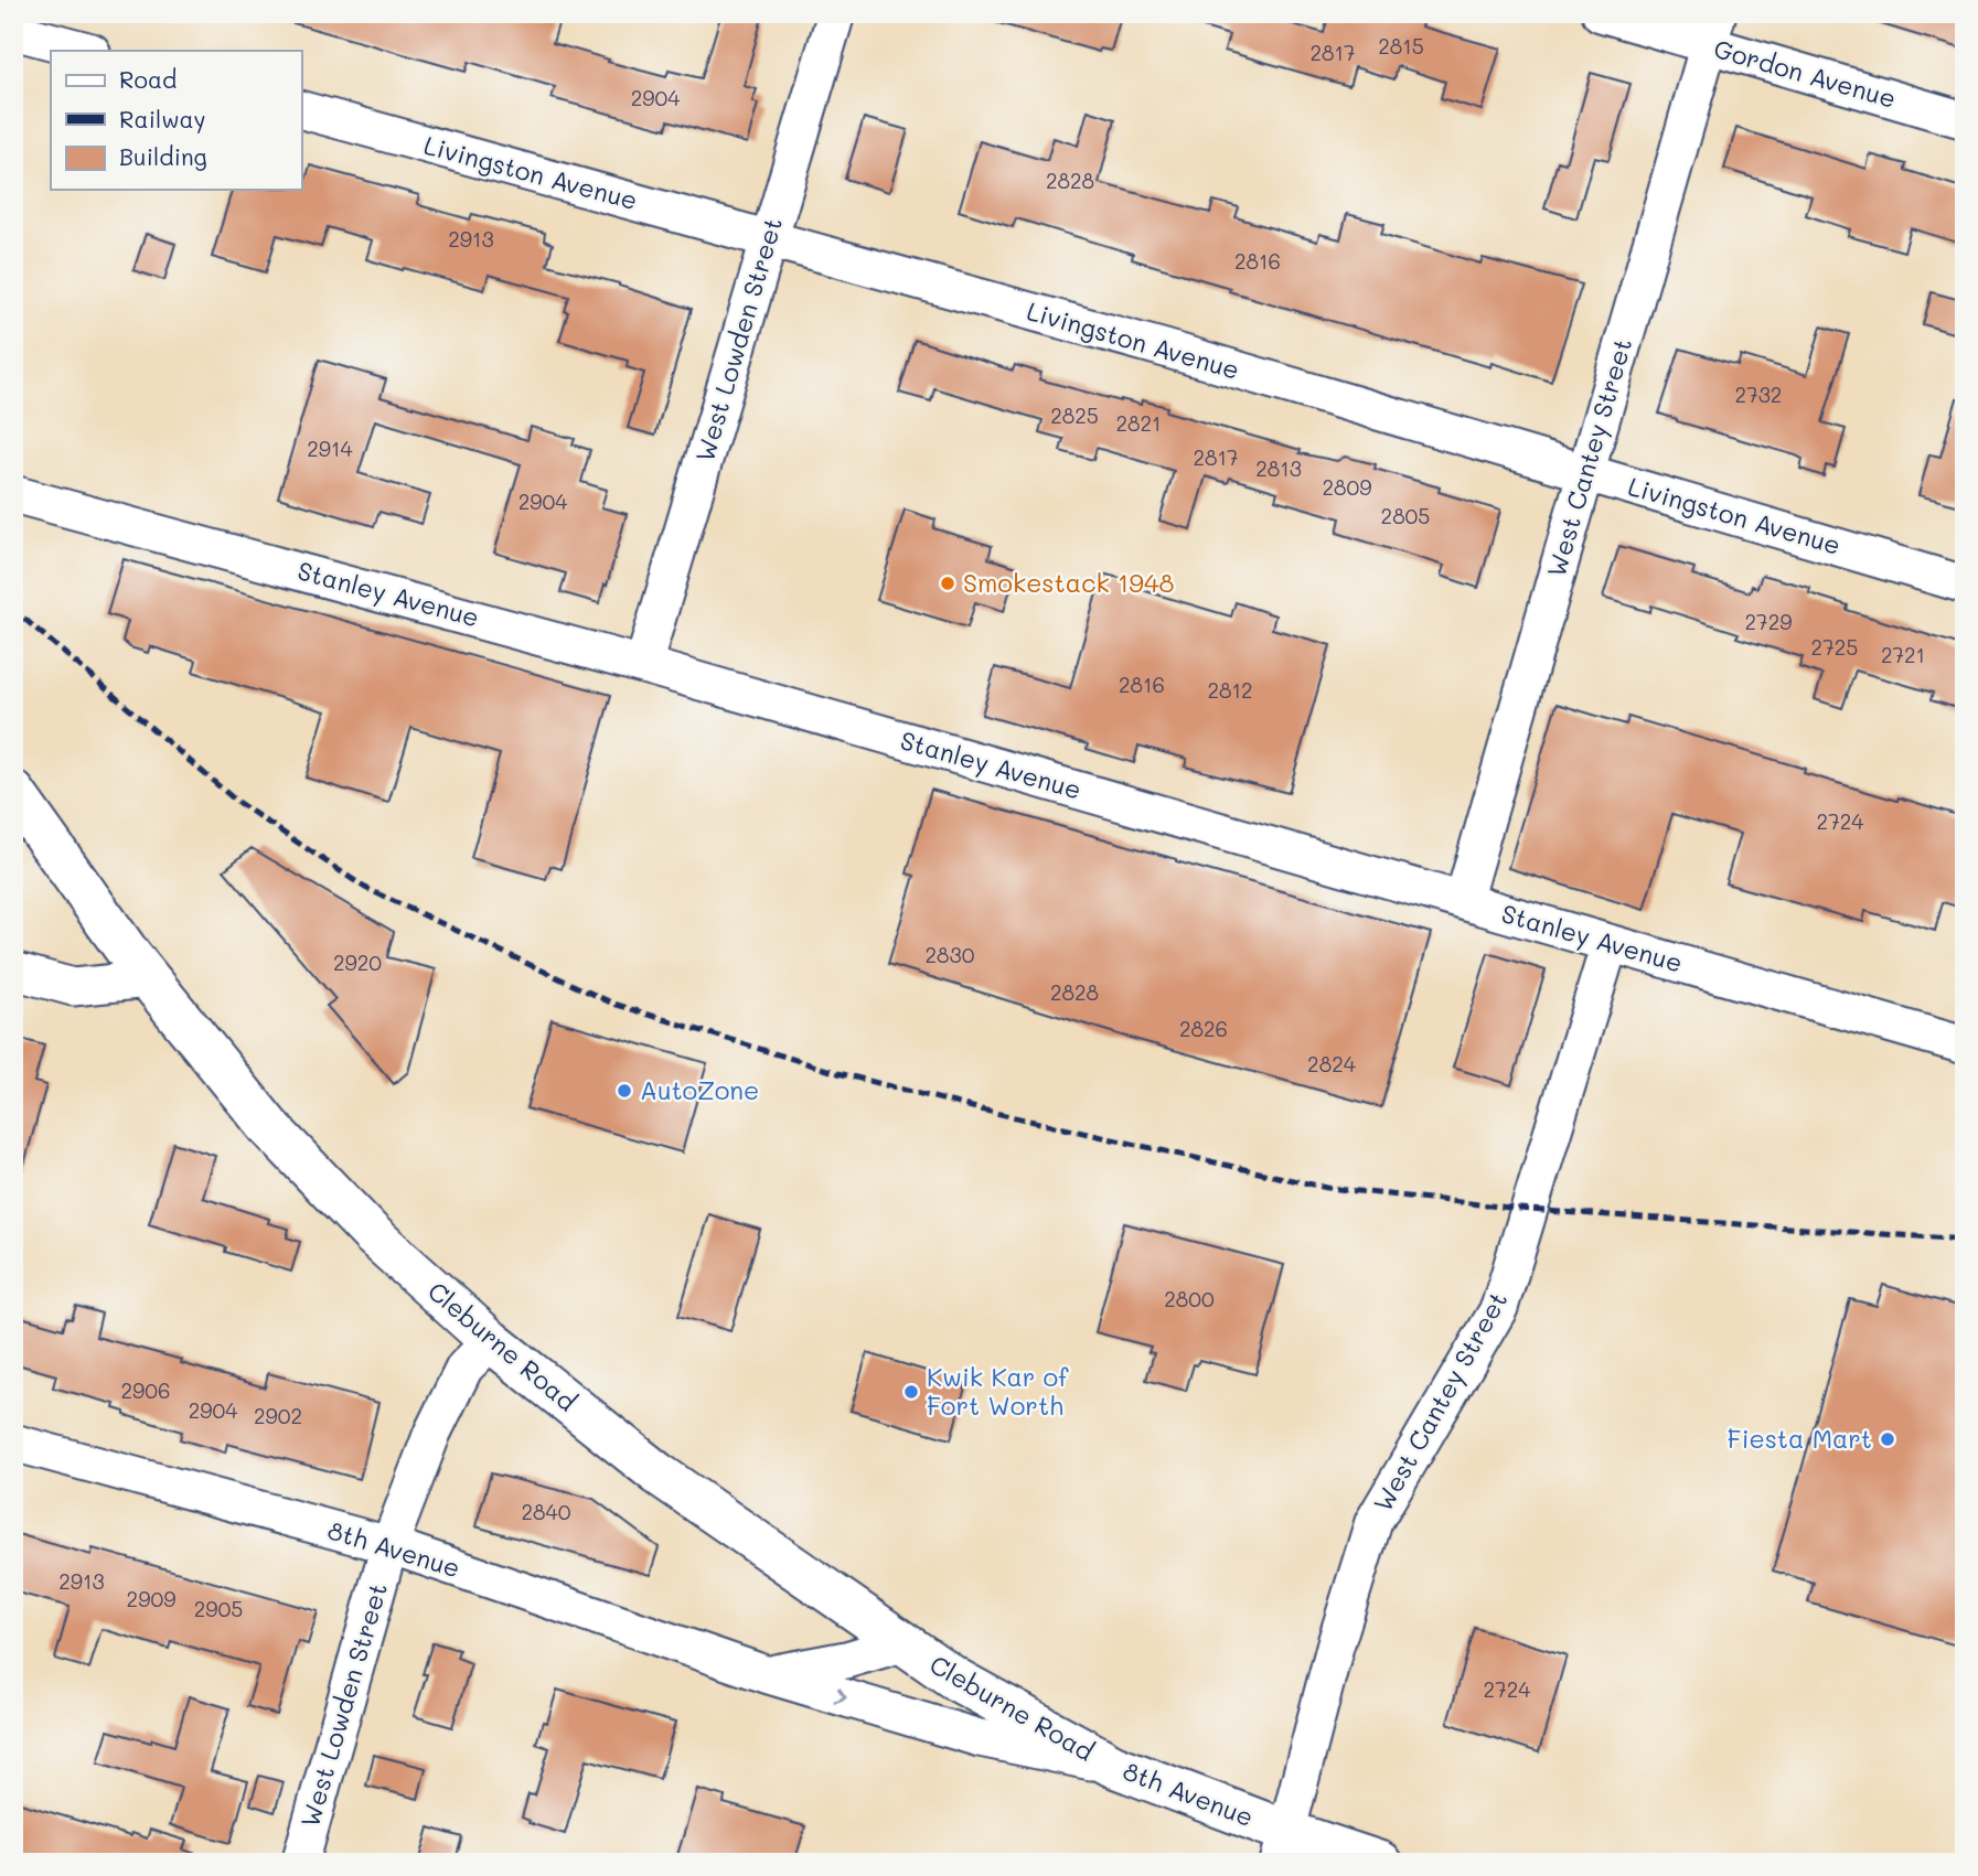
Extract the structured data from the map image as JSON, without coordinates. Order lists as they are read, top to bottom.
{
  "streets": {
    "main road": ["Cleburne Road", "8th Avenue"],
    "street": [
      "Gordon Avenue",
      "Livingston Avenue",
      "West Lowden Street",
      "West Cantey Street",
      "Stanley Avenue"
    ]
  },
  "crossings": [
    ["Gordon Avenue", "West Cantey Street"],
    ["Livingston Avenue", "West Lowden Street"],
    ["Livingston Avenue", "West Cantey Street"],
    ["West Lowden Street", "Stanley Avenue"],
    ["West Lowden Street", "Cleburne Road"],
    ["West Lowden Street", "8th Avenue"],
    ["West Cantey Street", "Stanley Avenue"],
    ["West Cantey Street", "8th Avenue"],
    ["Cleburne Road", "8th Avenue"]
  ],
  "places": [
    "Smokestack 1948",
    "AutoZone",
    "Kwik Kar of Fort Worth",
    "Fiesta Mart"
  ],
  "house_numbers": [
    "2815",
    "2817",
    "2904",
    "2828",
    "2913",
    "2816",
    "2732",
    "2825",
    "2821",
    "2914",
    "2817",
    "2813",
    "2809",
    "2904",
    "2805",
    "2729",
    "2725",
    "2721",
    "2816",
    "2812",
    "2724",
    "2830",
    "2920",
    "2828",
    "2826",
    "2824",
    "2800",
    "2906",
    "2904",
    "2902",
    "2840",
    "2913",
    "2909",
    "2905",
    "2724"
  ],
  "legend": ["Road", "Railway", "Building"]
}
